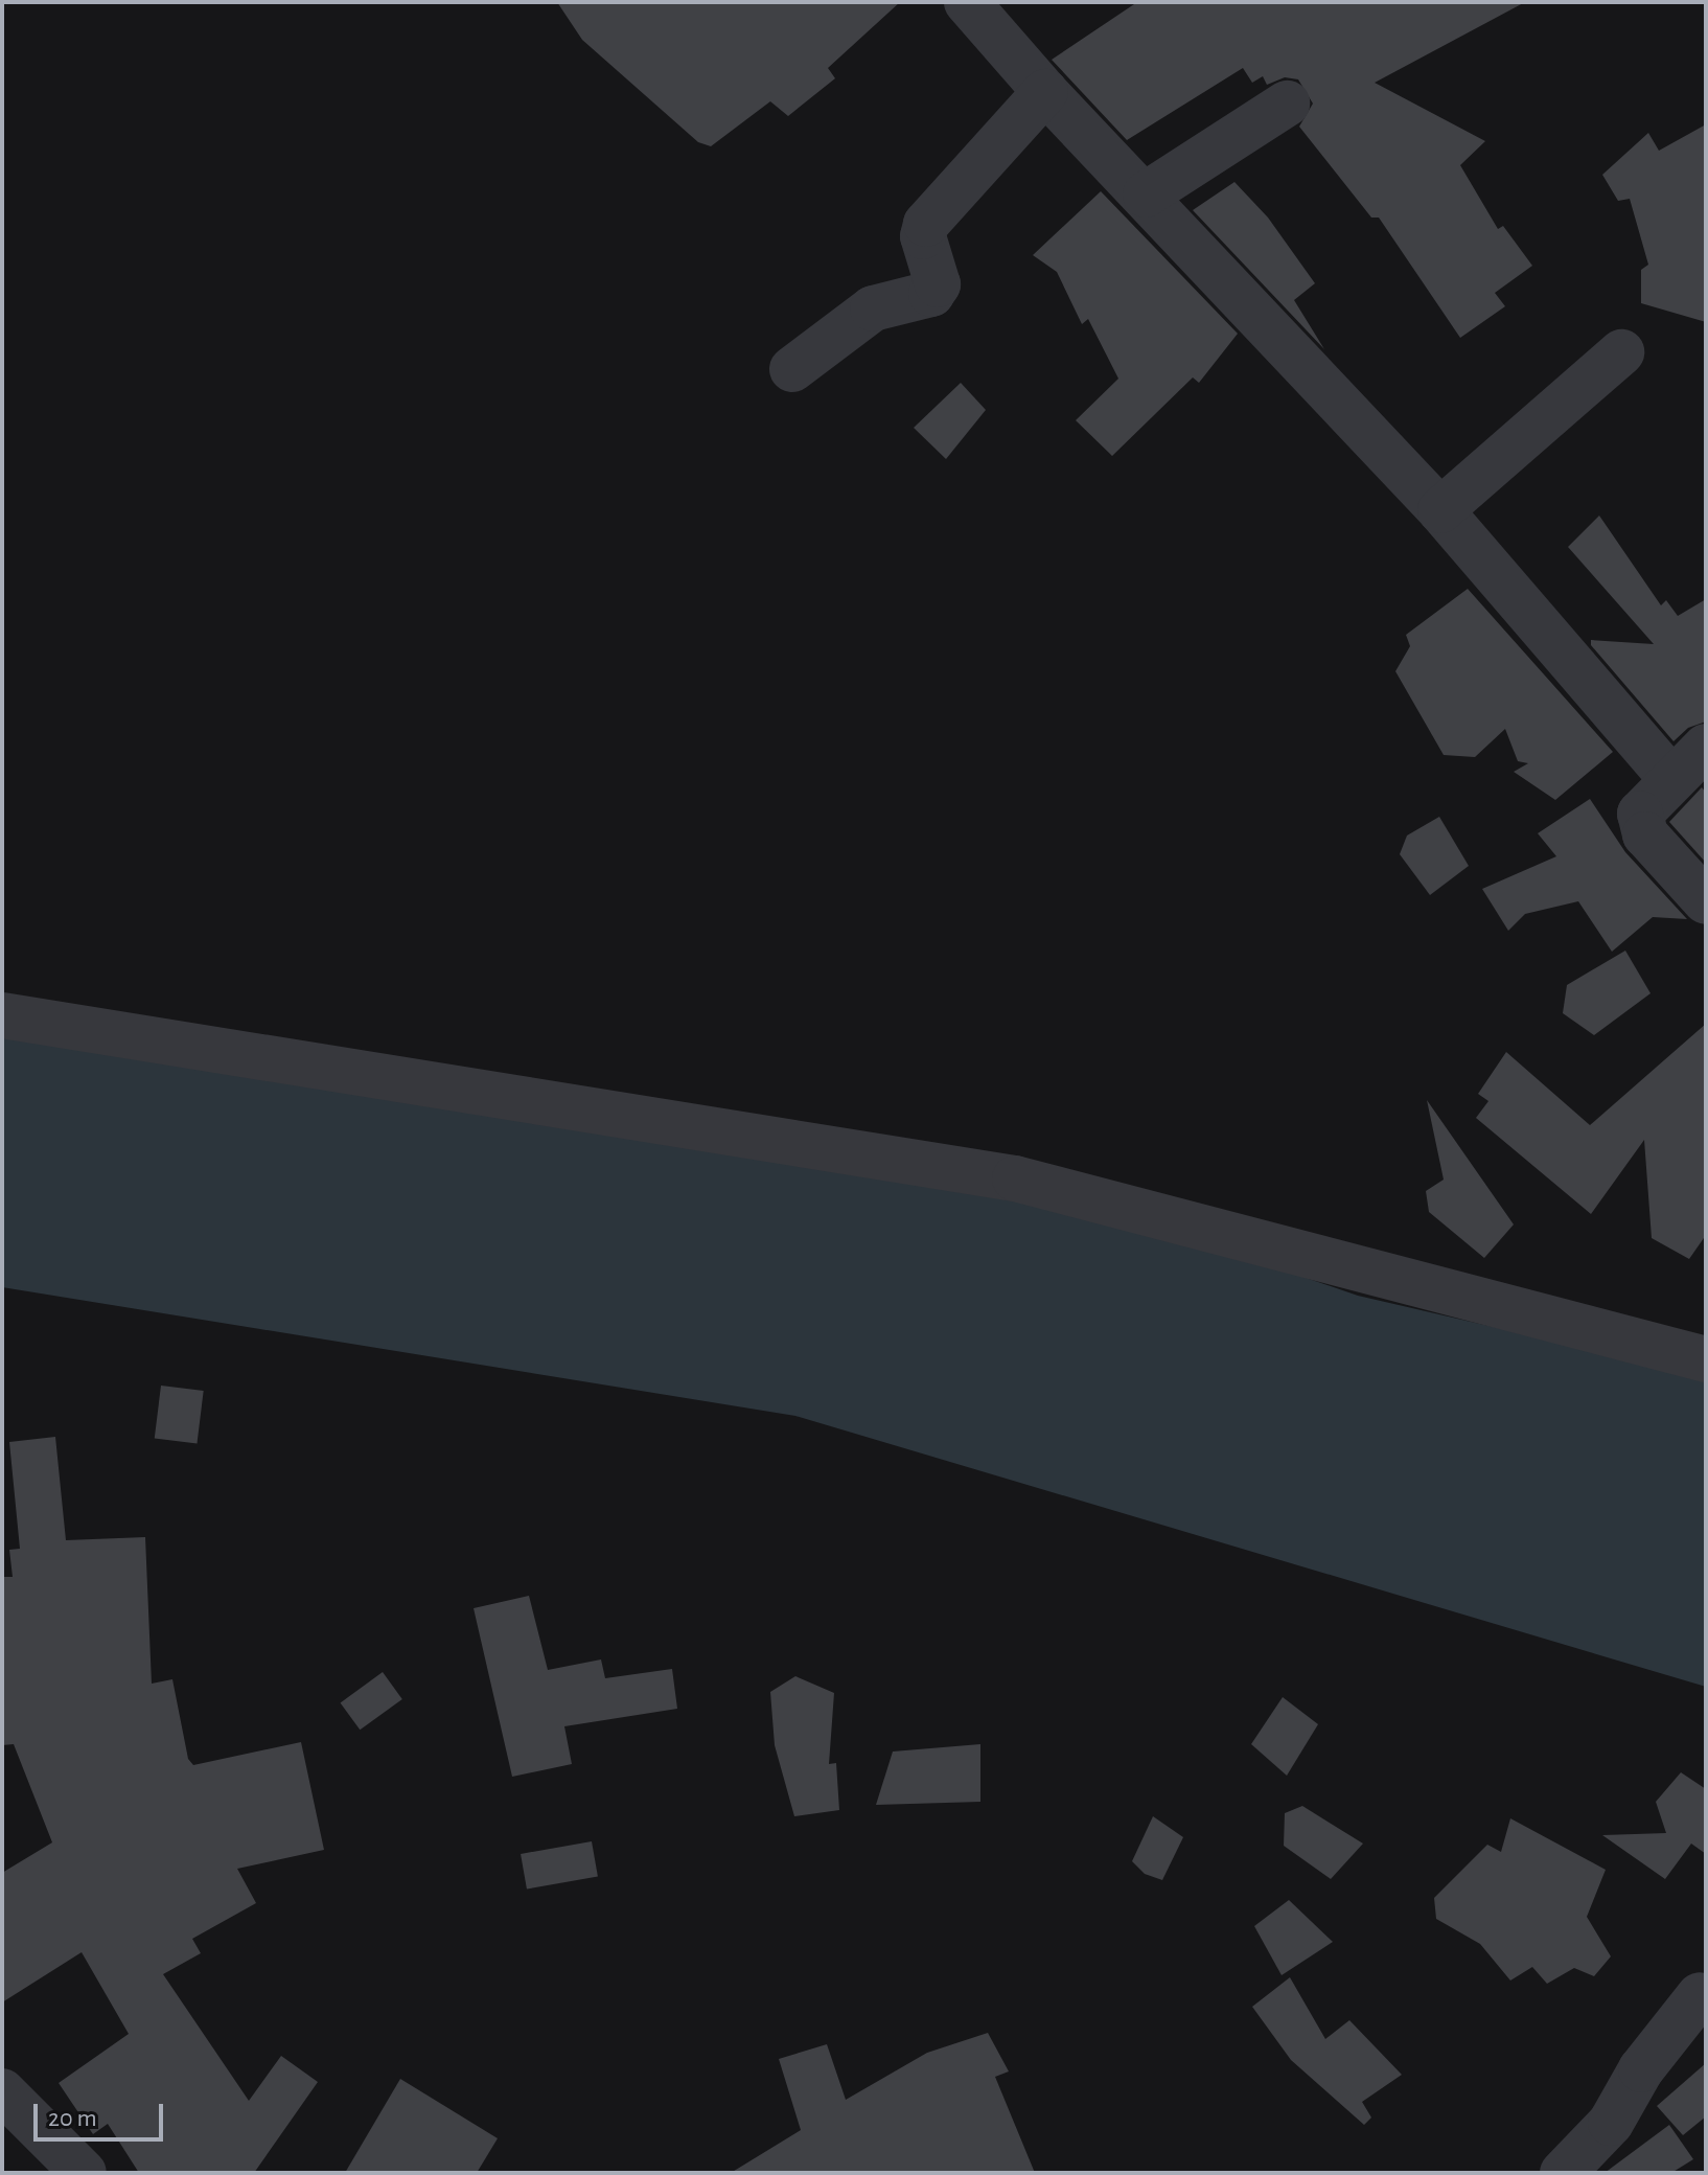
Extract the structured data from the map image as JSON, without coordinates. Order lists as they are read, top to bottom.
{
  "scale_bar": "20 m"
}
